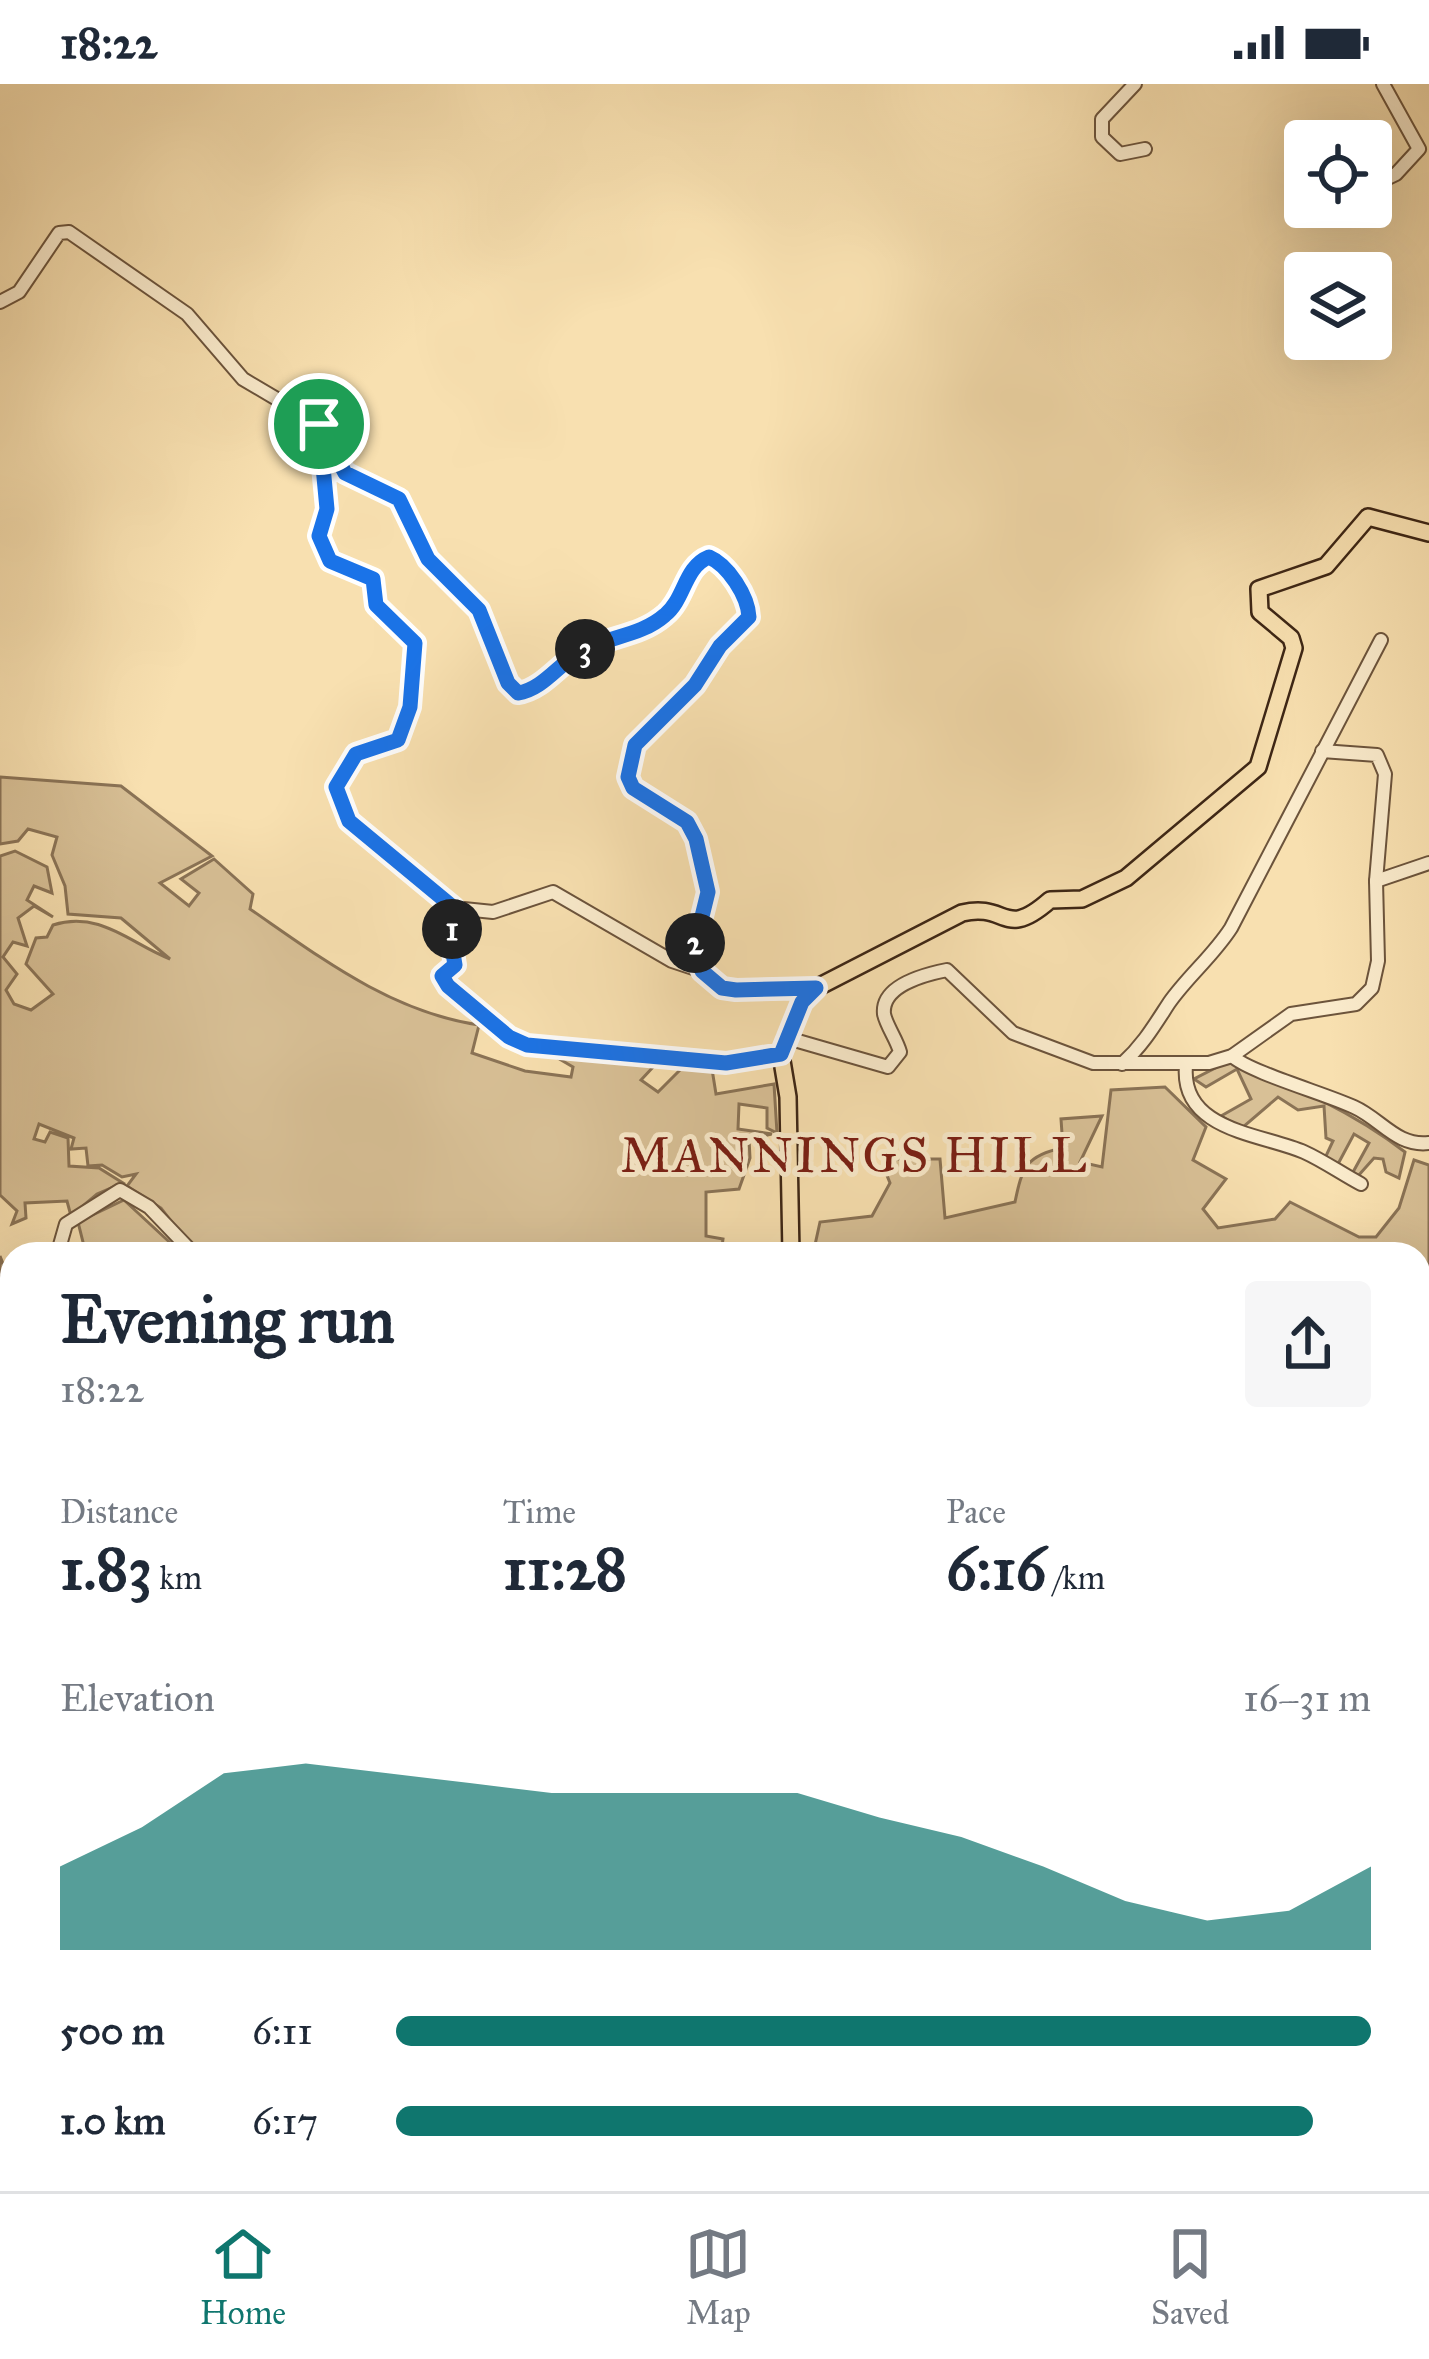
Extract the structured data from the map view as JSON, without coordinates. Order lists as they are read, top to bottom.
{
  "districts": ["MANNINGS HILL"],
  "page": {
    "status": "18:22",
    "pins": ["3", "1", "2"],
    "heading": ["Evening run", "18:22"],
    "stats": [
      ["Distance", "1.83 km"],
      ["Time", "11:28"],
      ["Pace", "6:16 /km"]
    ],
    "chart": ["Elevation", "16–31 m"],
    "list": [
      {
        "name": "500 m",
        "note": "6:11"
      },
      {
        "name": "1.0 km",
        "note": "6:17"
      }
    ],
    "tabs": ["Home", "Map", "Saved"]
  }
}
